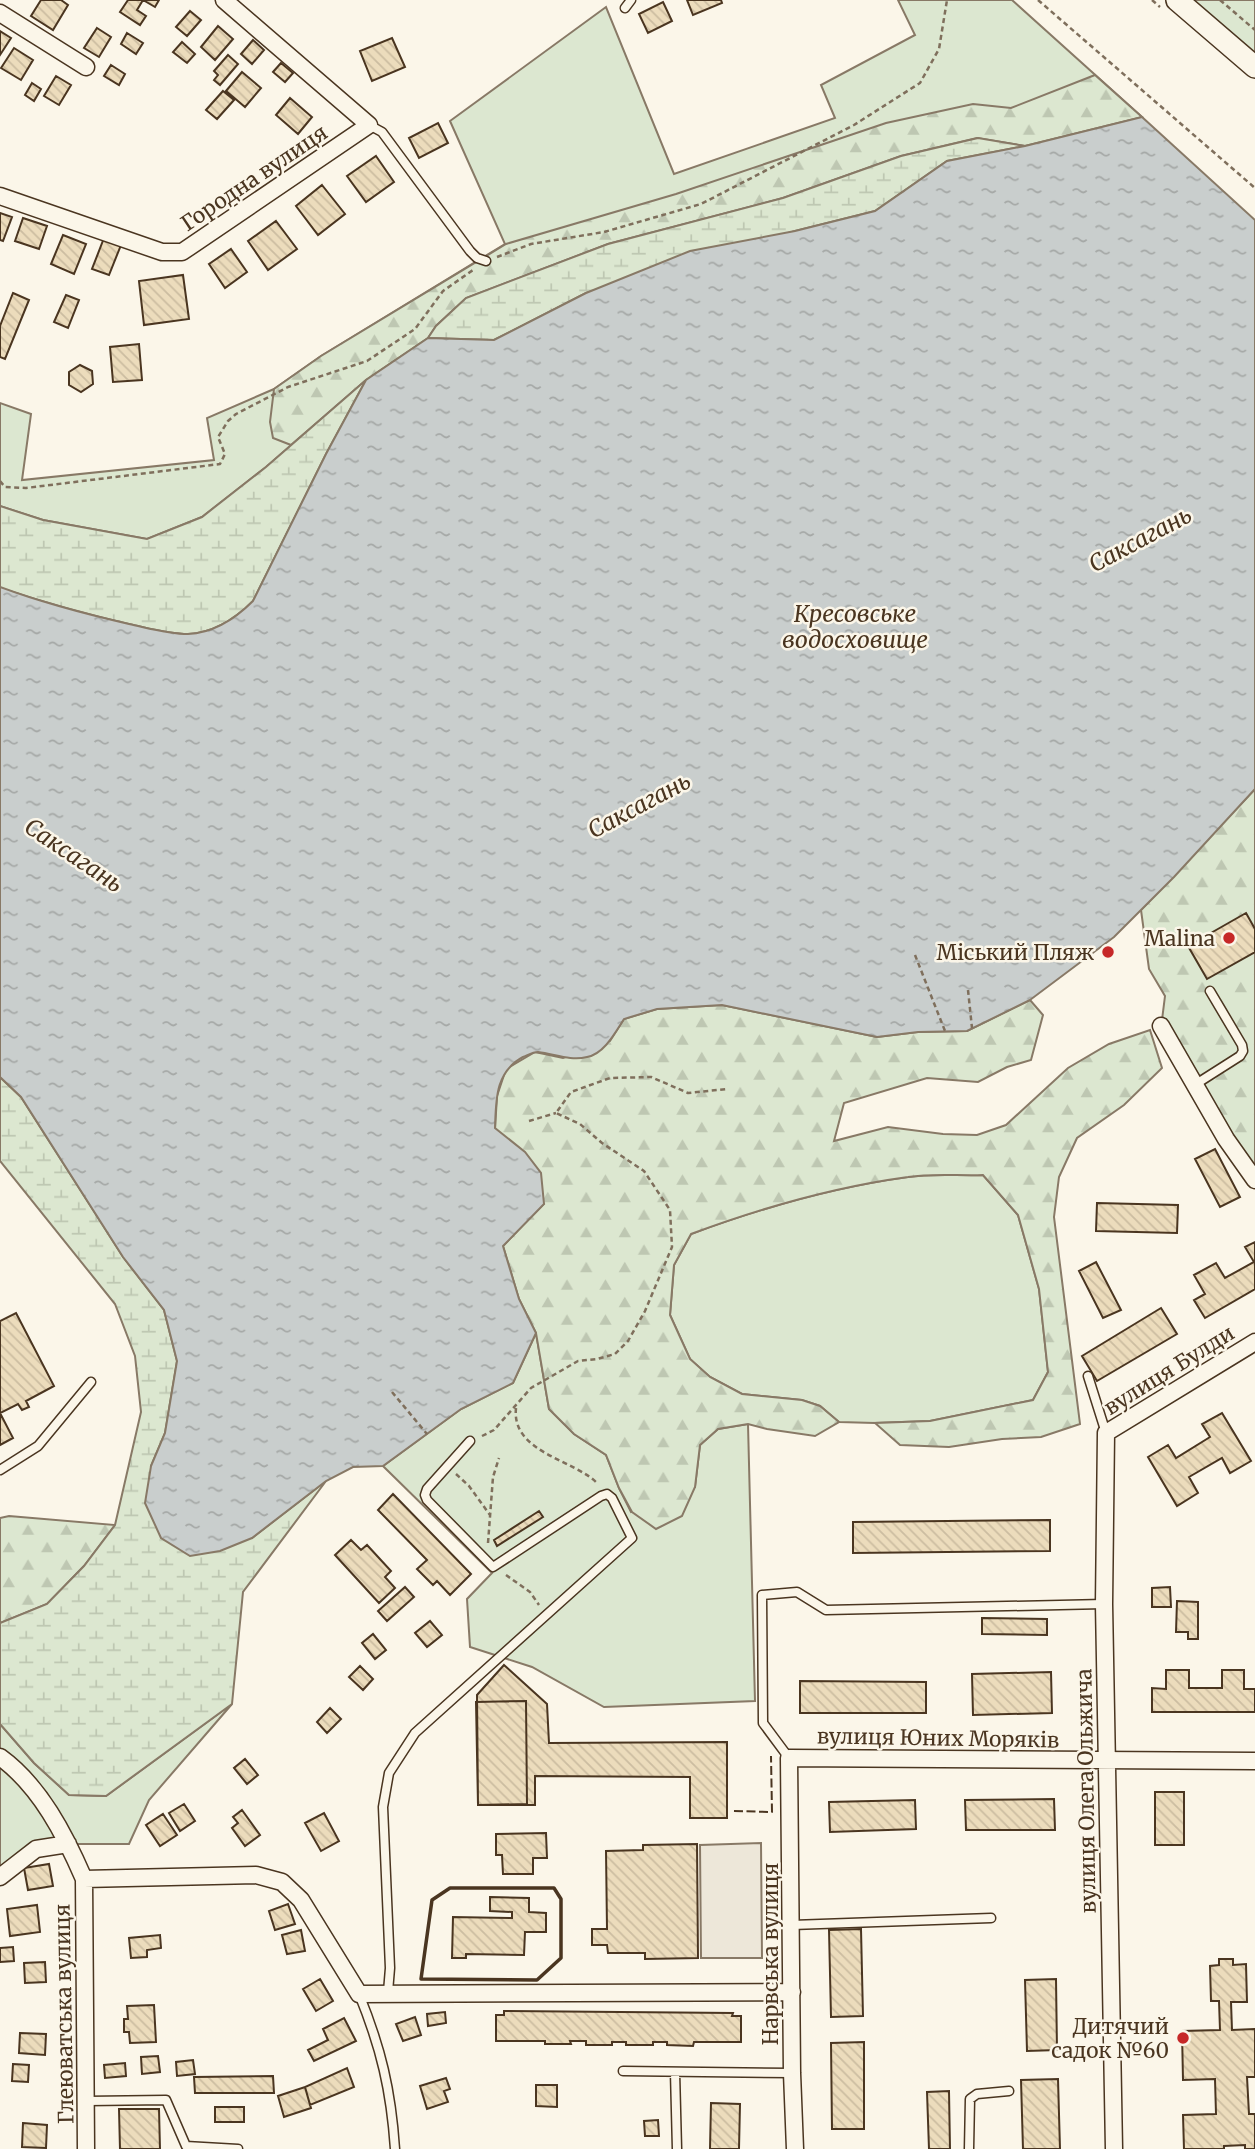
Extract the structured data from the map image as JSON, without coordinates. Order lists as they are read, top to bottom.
{
  "streets": {
    "street": [
      "Городна вулиця",
      "вулиця Булди",
      "вулиця Юних Моряків",
      "вулиця Олега Ольжича",
      "Нарвська вулиця",
      "Глеюватська вулиця"
    ]
  },
  "crossings": [
    ["вулиця Булди", "вулиця Олега Ольжича"],
    ["вулиця Юних Моряків", "вулиця Олега Ольжича"],
    ["вулиця Юних Моряків", "Нарвська вулиця"]
  ],
  "water": ["Саксагань", "Кресовське водосховище"],
  "places": ["Malina", "Міський Пляж", "Дитячий садок №60"]
}
